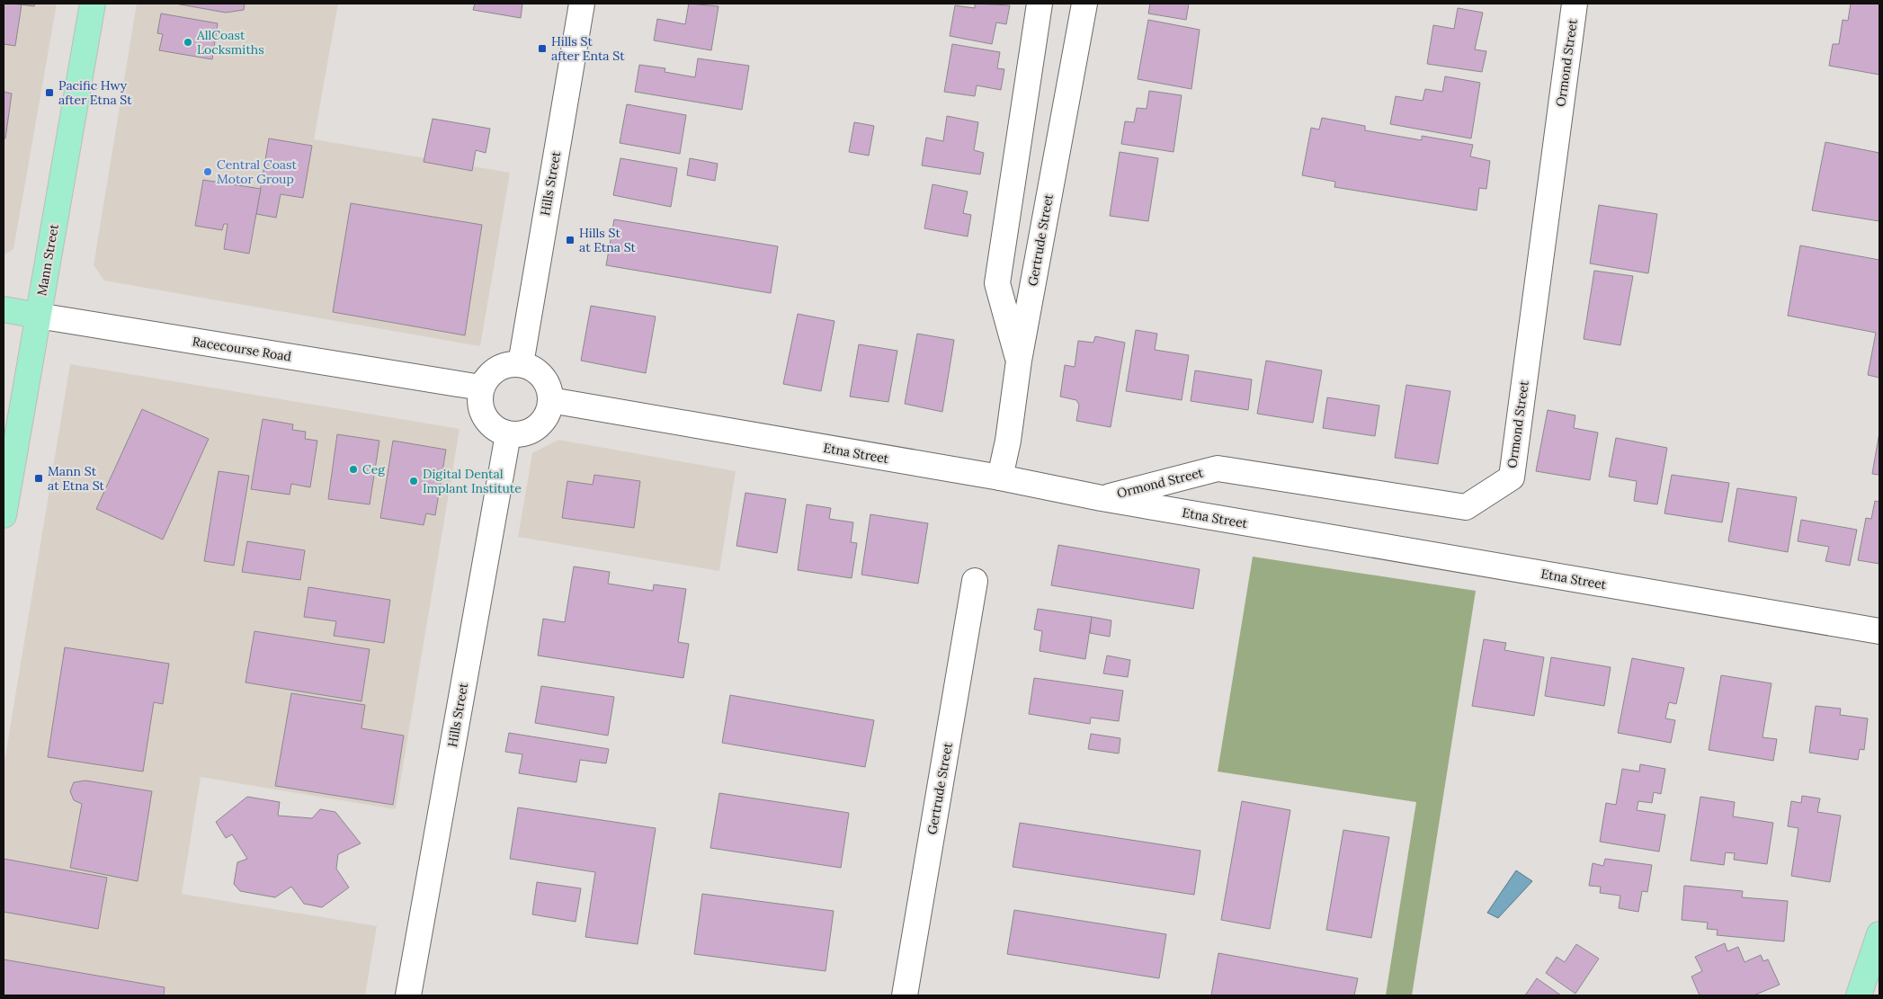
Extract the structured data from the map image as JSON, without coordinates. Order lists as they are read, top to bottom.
{
  "streets": {
    "main road": ["Mann Street", "Racecourse Road"],
    "street": [
      "Ormond Street",
      "Hills Street",
      "Gertrude Street",
      "Etna Street"
    ]
  },
  "crossings": [
    ["Ormond Street", "Etna Street"],
    ["Hills Street", "Racecourse Road"],
    ["Hills Street", "Etna Street"],
    ["Gertrude Street", "Etna Street"],
    ["Mann Street", "Racecourse Road"],
    ["Racecourse Road", "Etna Street"]
  ],
  "places": {
    "other": [
      "AllCoast Locksmiths",
      "Central Coast Motor Group",
      "Ceg",
      "Digital Dental Implant Institute"
    ],
    "transit": [
      "Hills St after Enta St",
      "Pacific Hwy after Etna St",
      "Hills St at Etna St",
      "Mann St at Etna St"
    ]
  }
}
